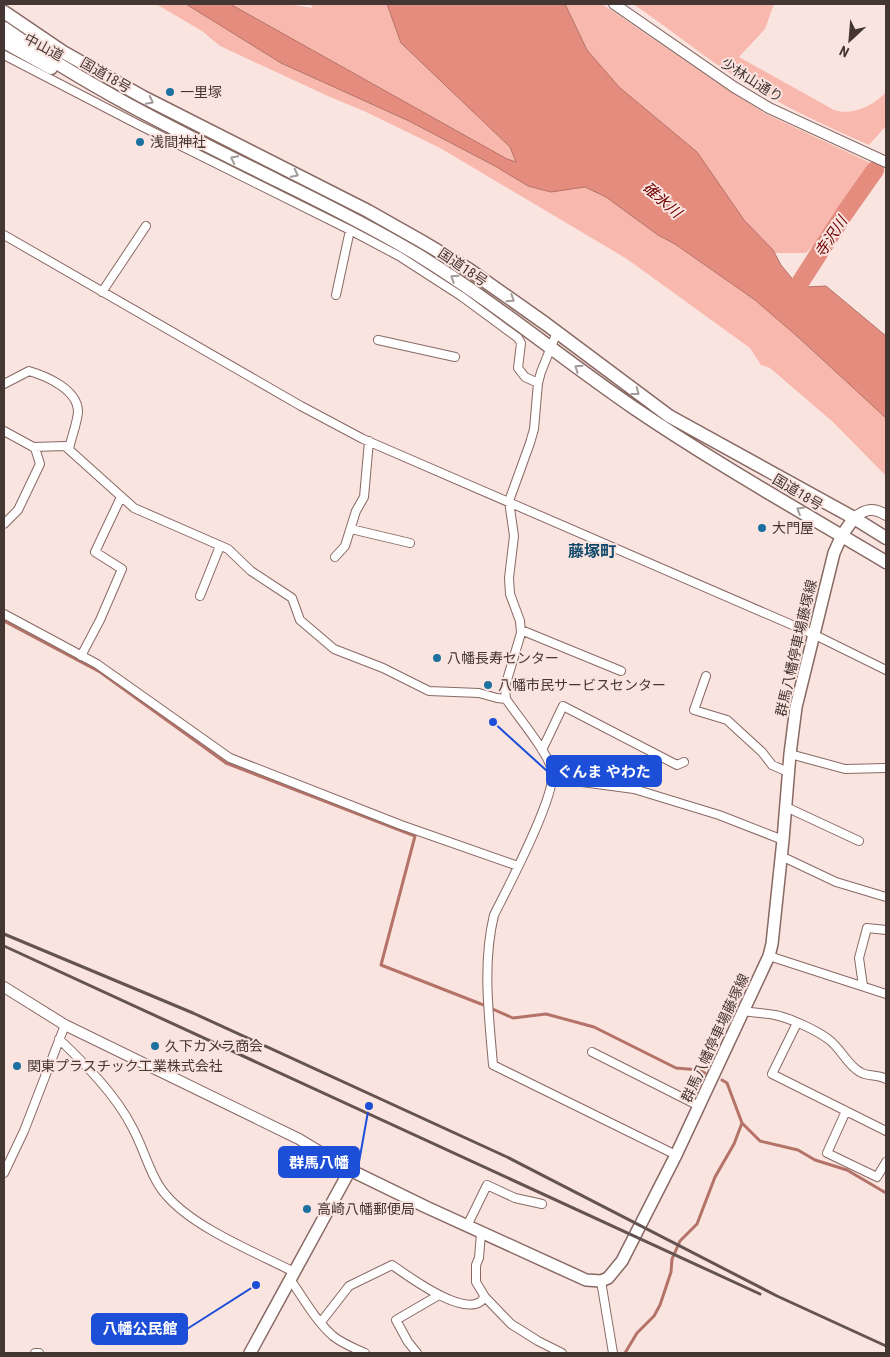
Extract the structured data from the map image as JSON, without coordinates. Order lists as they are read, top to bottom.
{
  "streets": {
    "highway": ["国道18号"],
    "main road": ["群馬八幡停車場藤塚線"],
    "street": ["少林山通り"]
  },
  "crossings": [
    ["国道18号", "群馬八幡停車場藤塚線"]
  ],
  "districts": ["藤塚町"],
  "water": ["碓氷川", "寺沢川"],
  "places": [
    "一里塚",
    "浅間神社",
    "大門屋",
    "八幡長寿センター",
    "八幡市民サービスセンター",
    "ぐんま やわた",
    "久下カメラ商会",
    "関東プラスチック工業株式会社",
    "群馬八幡",
    "高崎八幡郵便局",
    "八幡公民館"
  ],
  "north": "bottom left"
}
